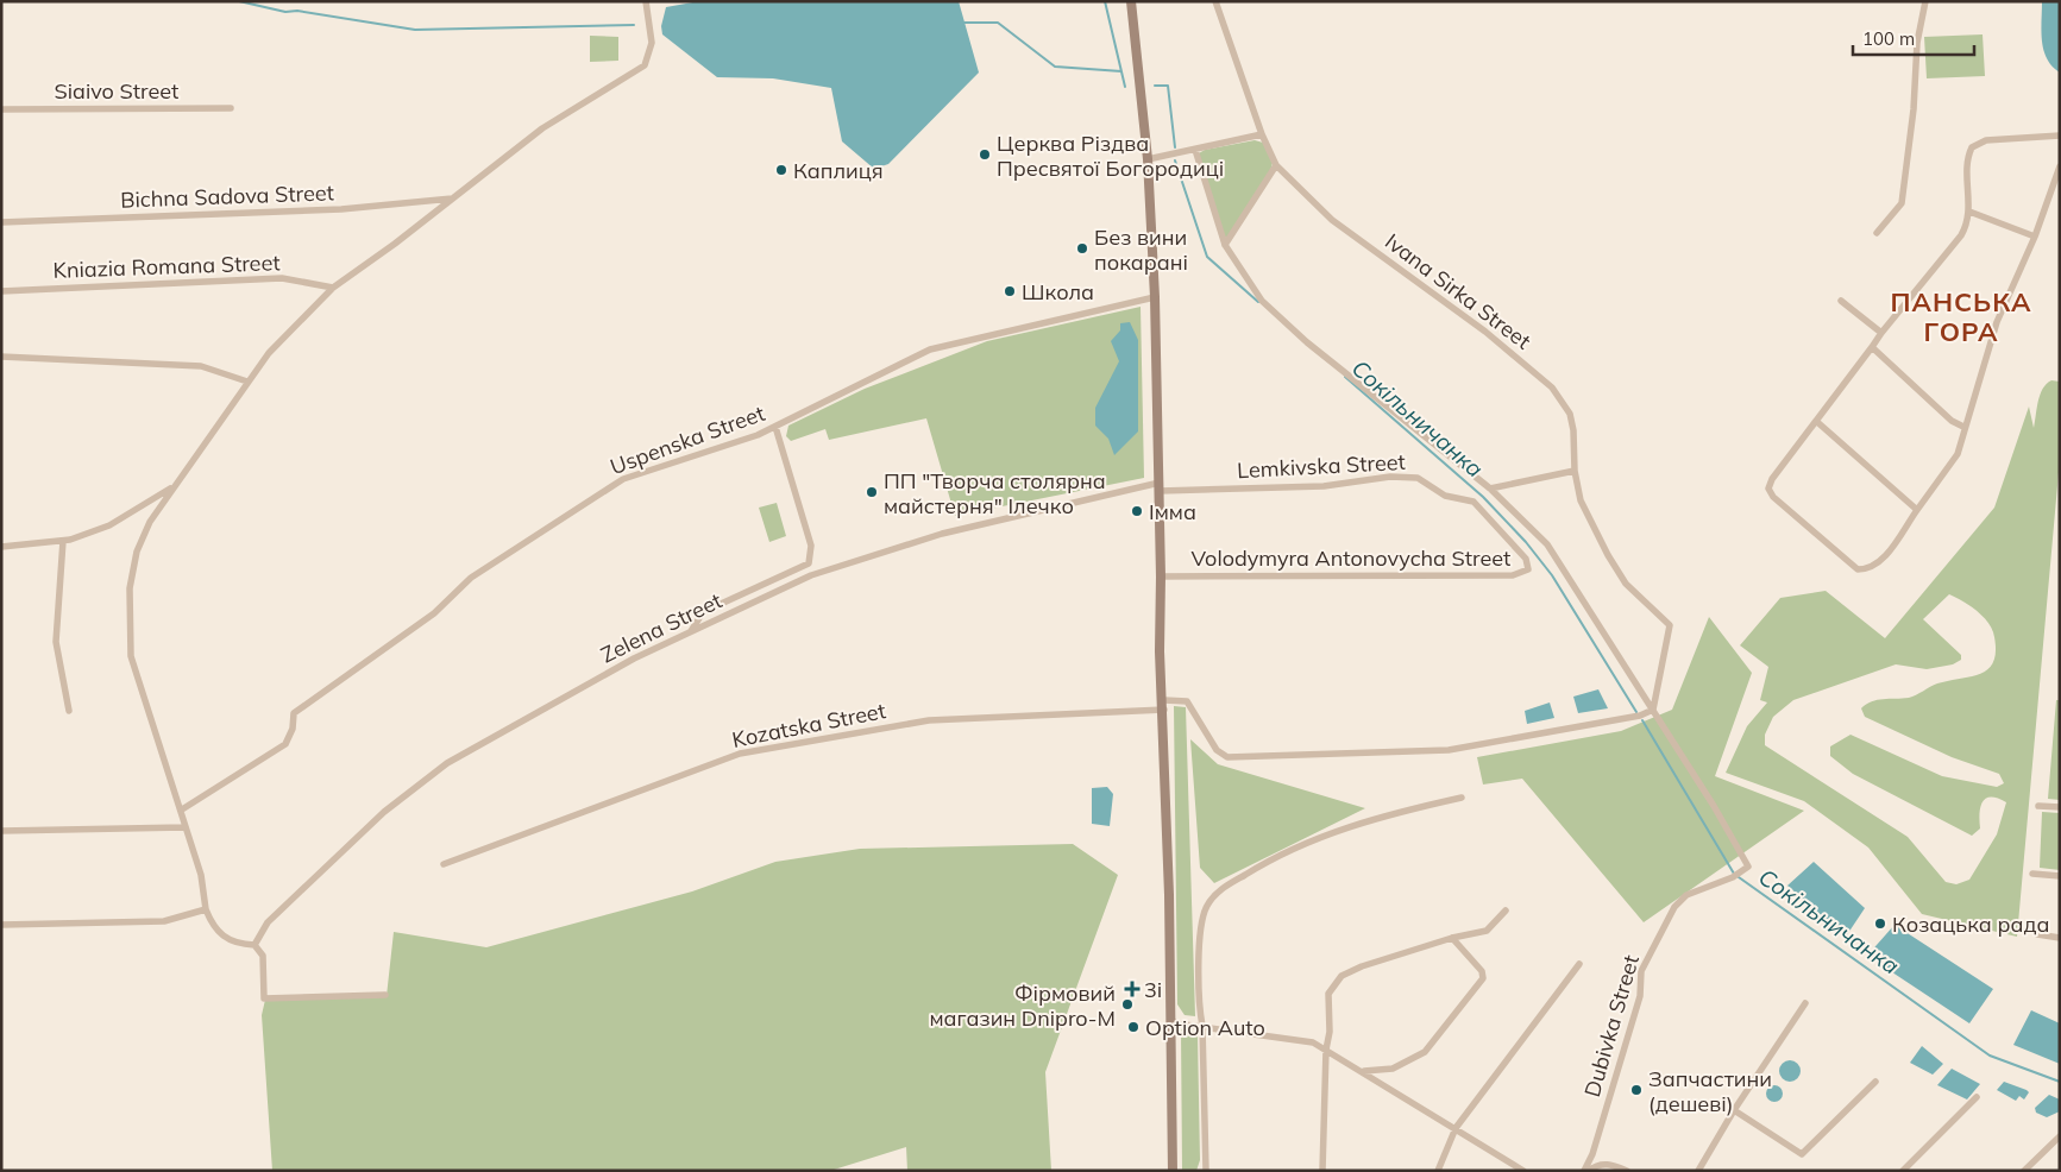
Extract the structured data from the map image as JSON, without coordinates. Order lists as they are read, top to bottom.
{
  "streets": {
    "street": [
      "Siaivo Street",
      "Bichna Sadova Street",
      "Kniazia Romana Street",
      "Ivana Sirka Street",
      "Uspenska Street",
      "Lemkivska Street",
      "Volodymyra Antonovycha Street",
      "Zelena Street",
      "Kozatska Street",
      "Dubivka Street"
    ]
  },
  "crossings": [
    ["Ivana Sirka Street", "Kozatska Street"],
    ["Ivana Sirka Street", "Dubivka Street"],
    ["Lemkivska Street", "Volodymyra Antonovycha Street"],
    ["Lemkivska Street", "Zelena Street"],
    ["Kozatska Street", "Dubivka Street"]
  ],
  "districts": ["ПАНСЬКА ГОРА"],
  "water": ["Сокільничанка"],
  "places": {
    "other": [
      "Церква Різдва Пресвятої Богородиці",
      "Каплиця",
      "Без вини покарані",
      "Школа",
      "ПП \"Творча столярна майстерня\" Ілечко",
      "Імма",
      "Козацька рада",
      "Фірмовий магазин Dnipro-M",
      "Option Auto",
      "Запчастини (дешеві)"
    ],
    "health": ["3і"]
  },
  "scale_bar": "100 m"
}
